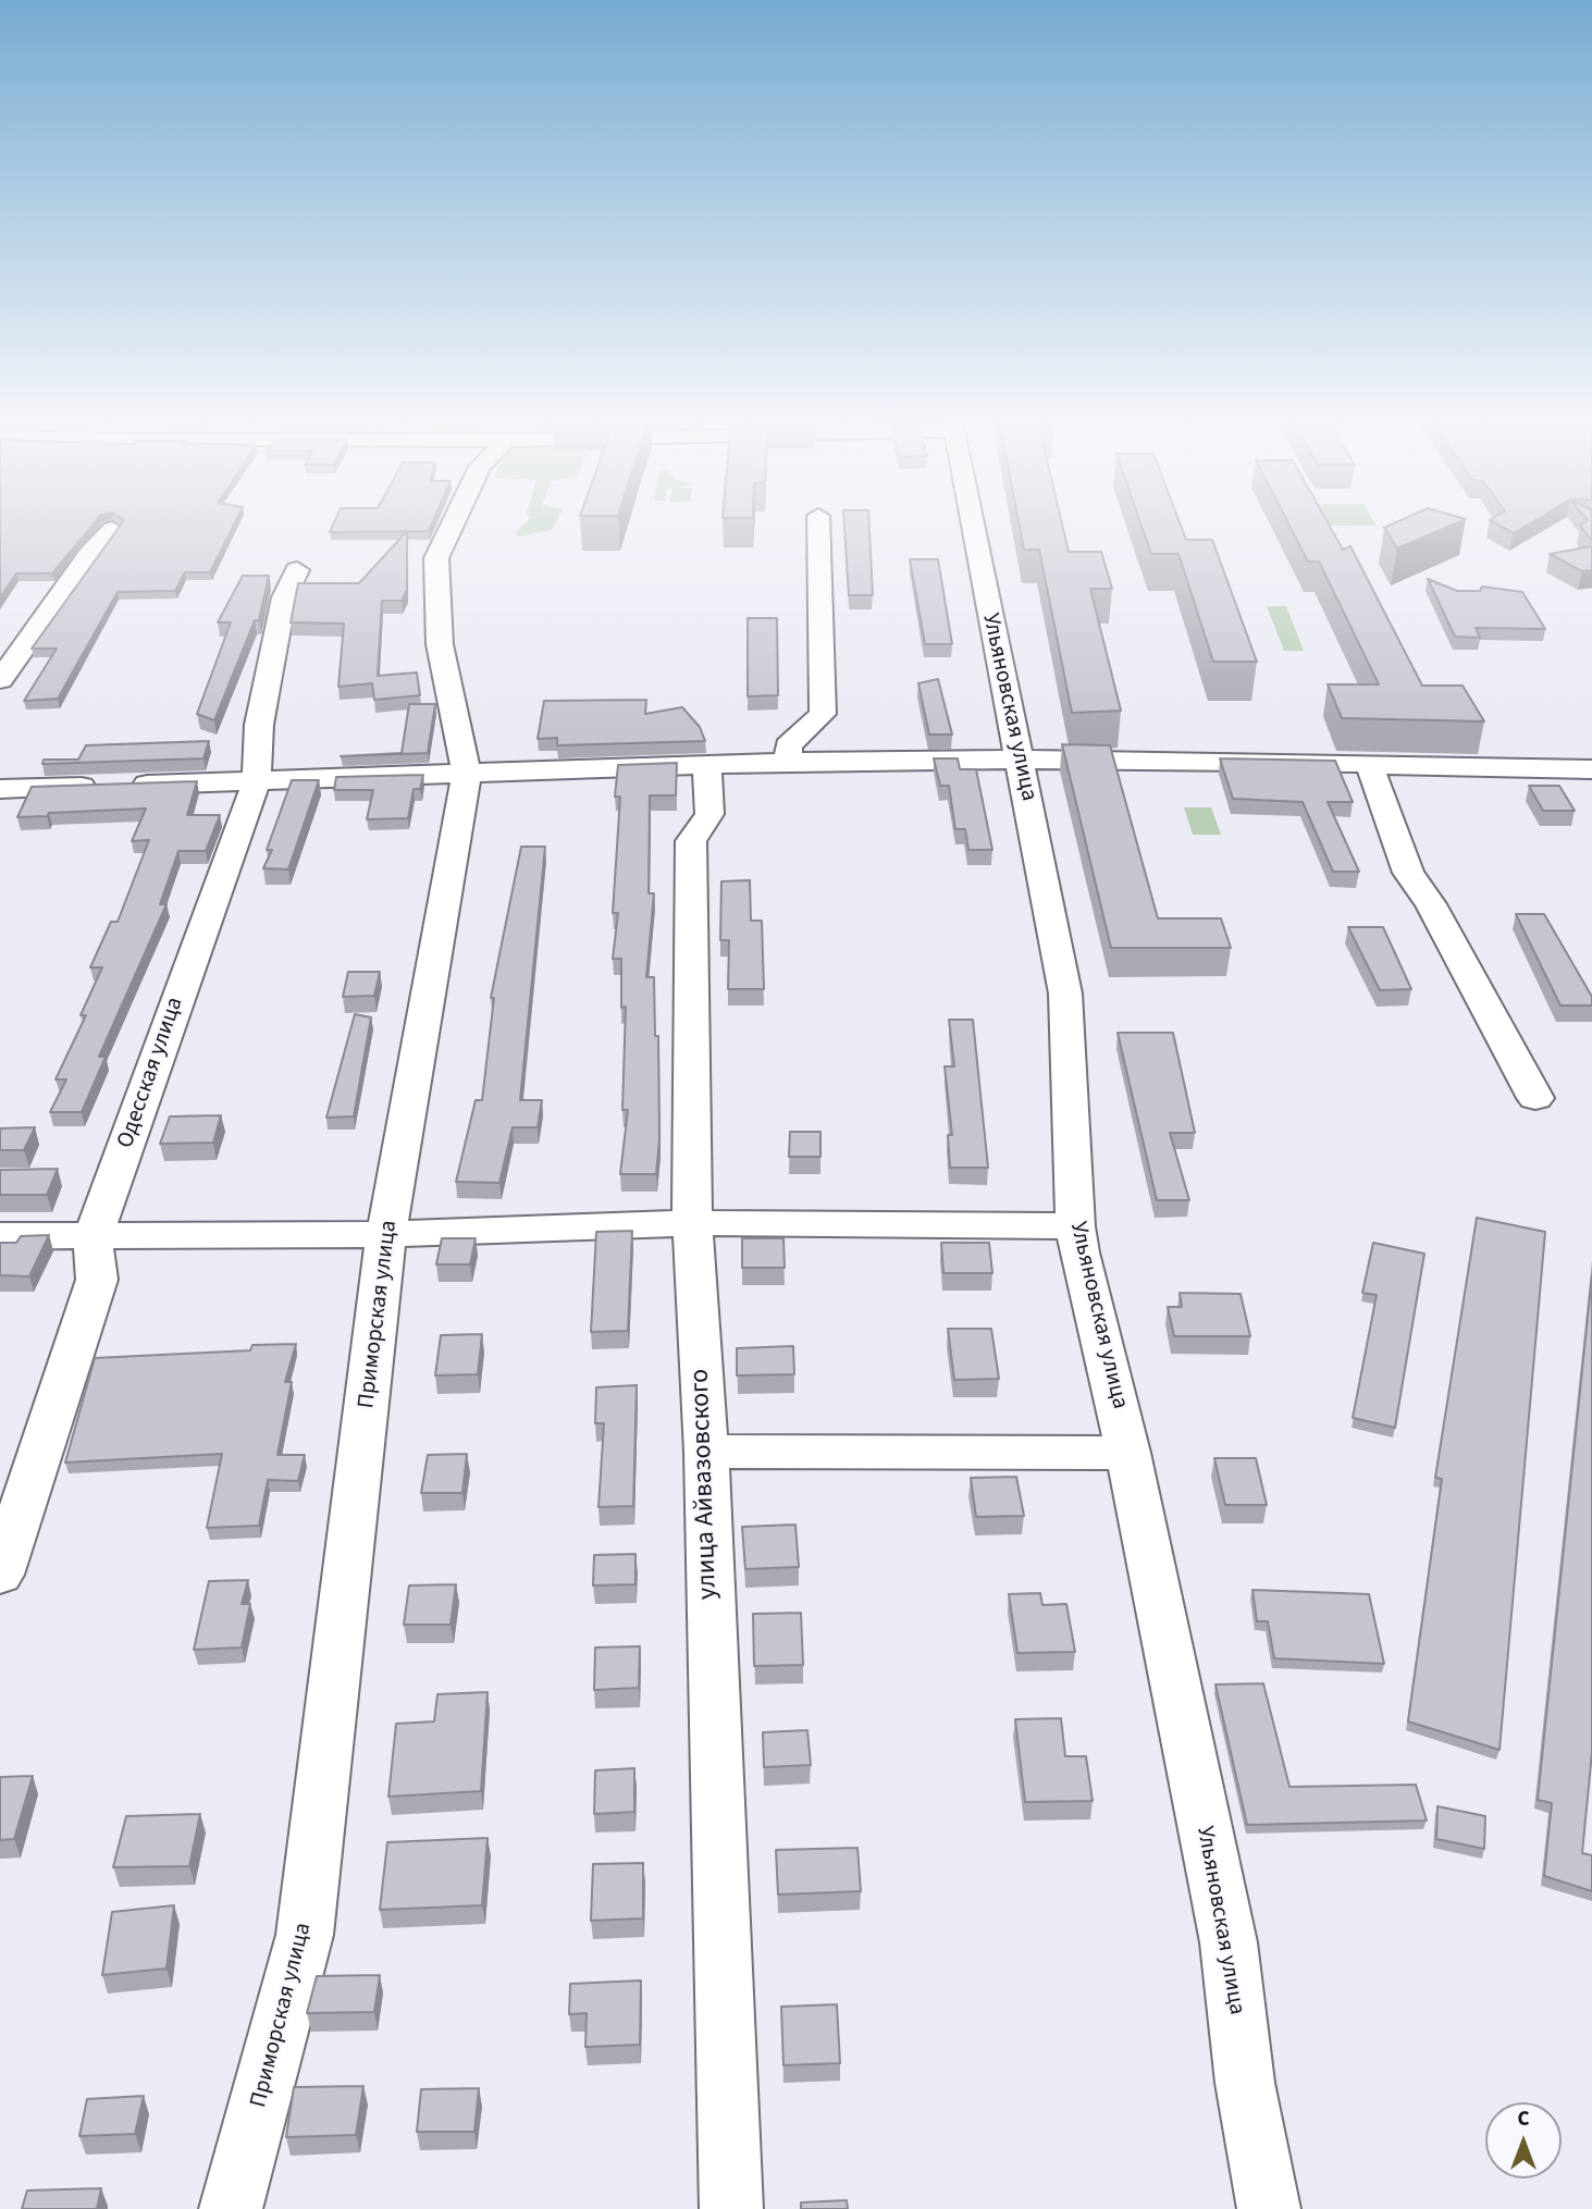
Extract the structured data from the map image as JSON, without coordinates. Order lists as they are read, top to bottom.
{
  "streets": {
    "street": [
      "Ульяновская улица",
      "Одесская улица",
      "Приморская улица",
      "улица Айвазовского"
    ]
  },
  "north": "top"
}
